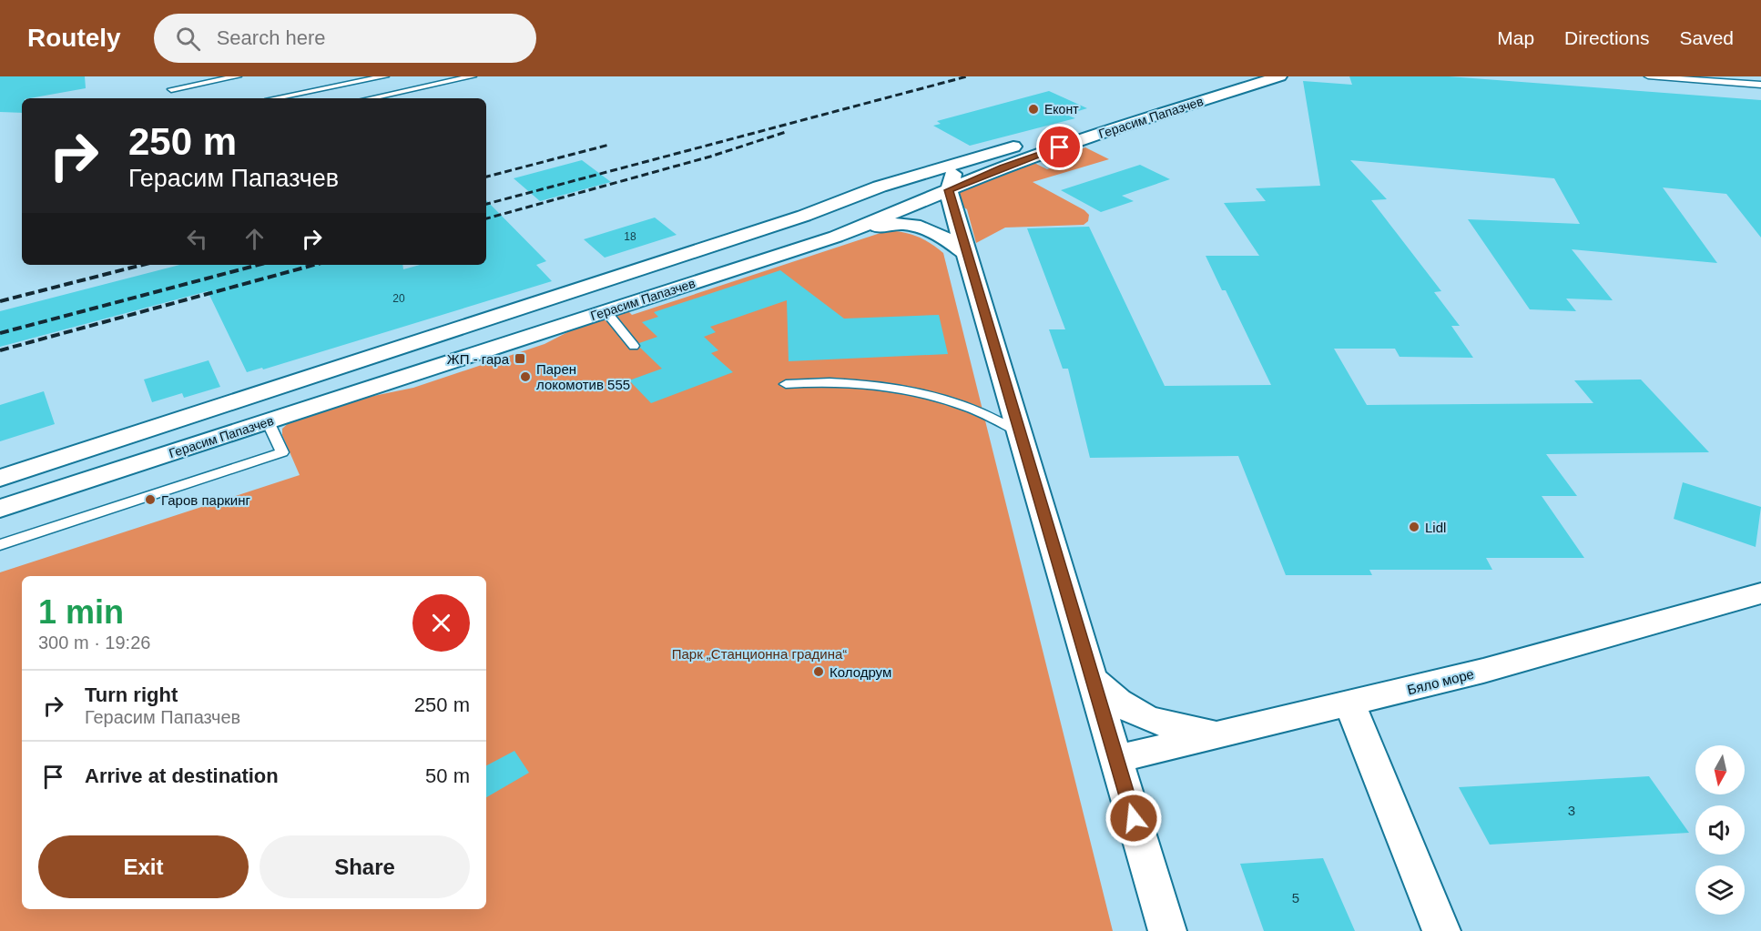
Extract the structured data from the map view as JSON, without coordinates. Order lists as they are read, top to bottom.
{
  "streets": {
    "street": ["Герасим Папазчев", "Бяло море"]
  },
  "parks": ["Парк „Станционна градина“"],
  "places": {
    "other": [
      "Еконт",
      "Парен локомотив 555",
      "Гаров паркинг",
      "Lidl",
      "Колодрум"
    ],
    "transit": ["ЖП - гара"]
  },
  "house_numbers": [
    "18",
    "20",
    "3",
    "5"
  ],
  "north": "bottom",
  "page": {
    "header": "Routely",
    "search": "Search here",
    "nav": ["Map", "Directions", "Saved"],
    "turn": ["250 m", "Герасим Папазчев"],
    "heading": ["1 min", "300 m · 19:26"],
    "list": [
      {
        "name": "Turn right",
        "note": "Герасим Папазчев",
        "value": "250 m"
      },
      {
        "name": "Arrive at destination",
        "value": "50 m"
      }
    ],
    "buttons": ["Exit", "Share"]
  }
}
